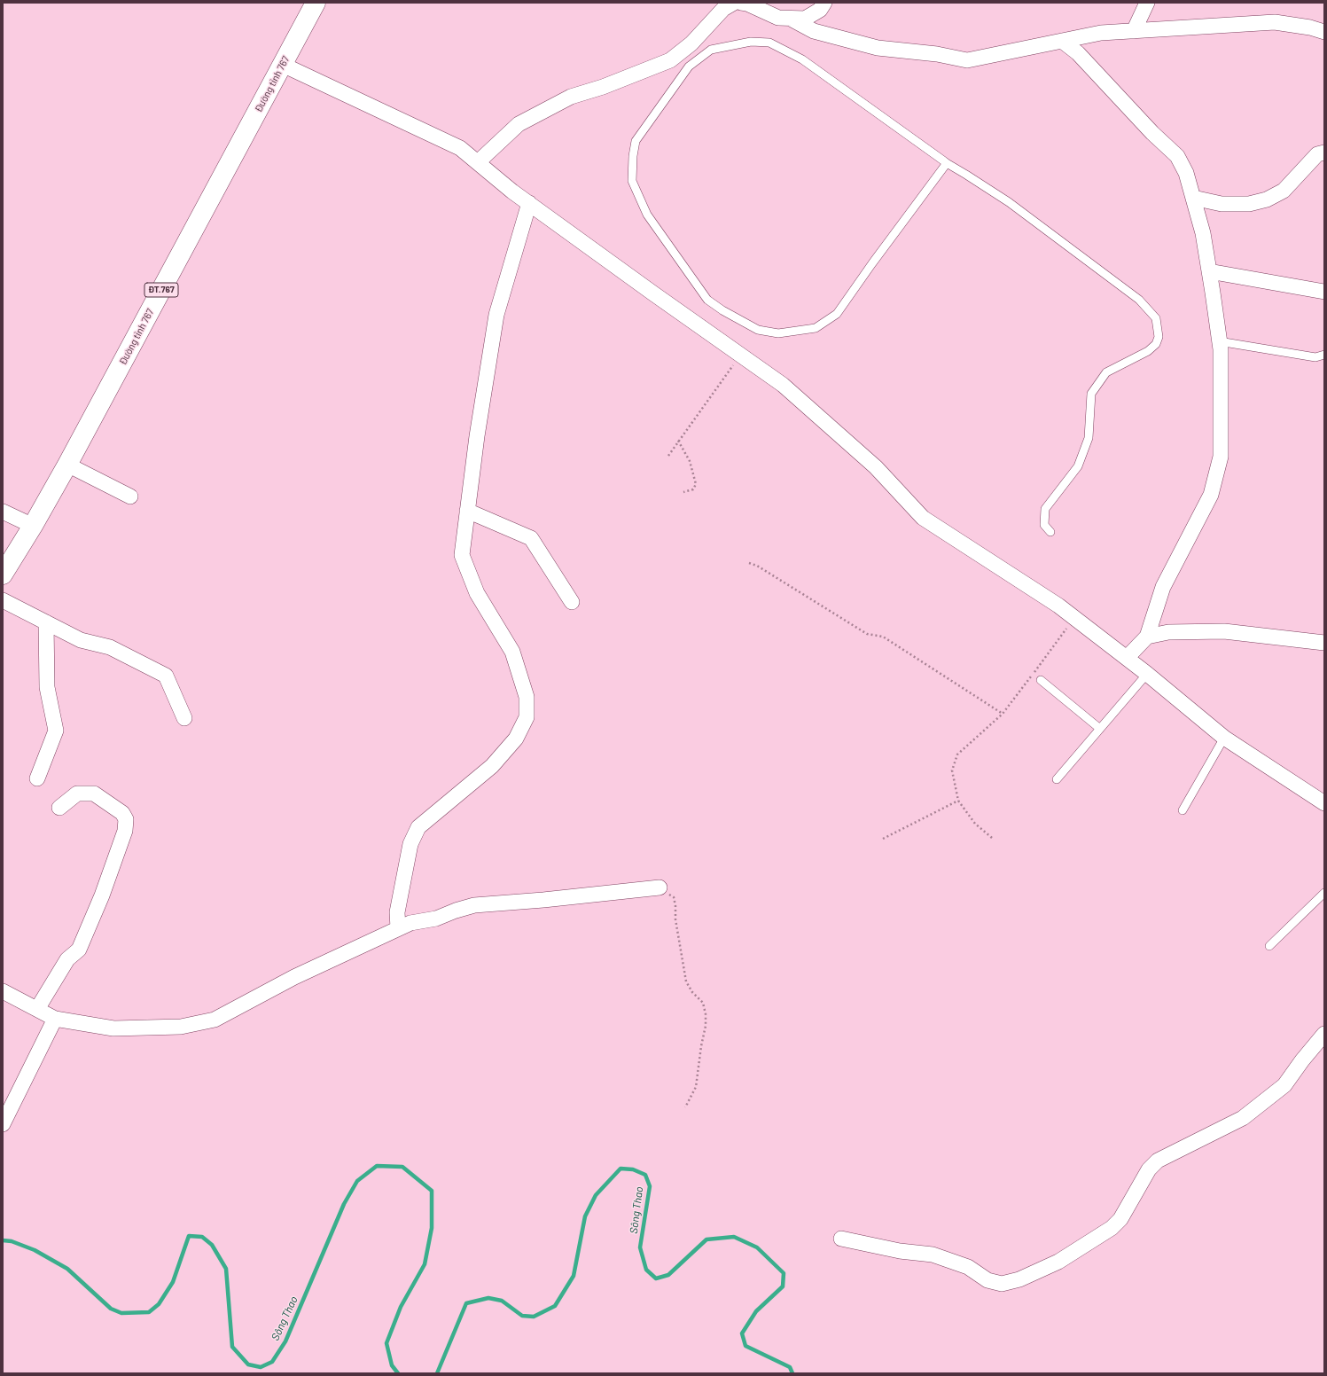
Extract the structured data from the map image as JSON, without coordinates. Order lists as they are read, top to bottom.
{
  "streets": {
    "main road": ["Đường tỉnh 767", "ĐT.767"]
  },
  "water": ["Sông Thao"]
}
